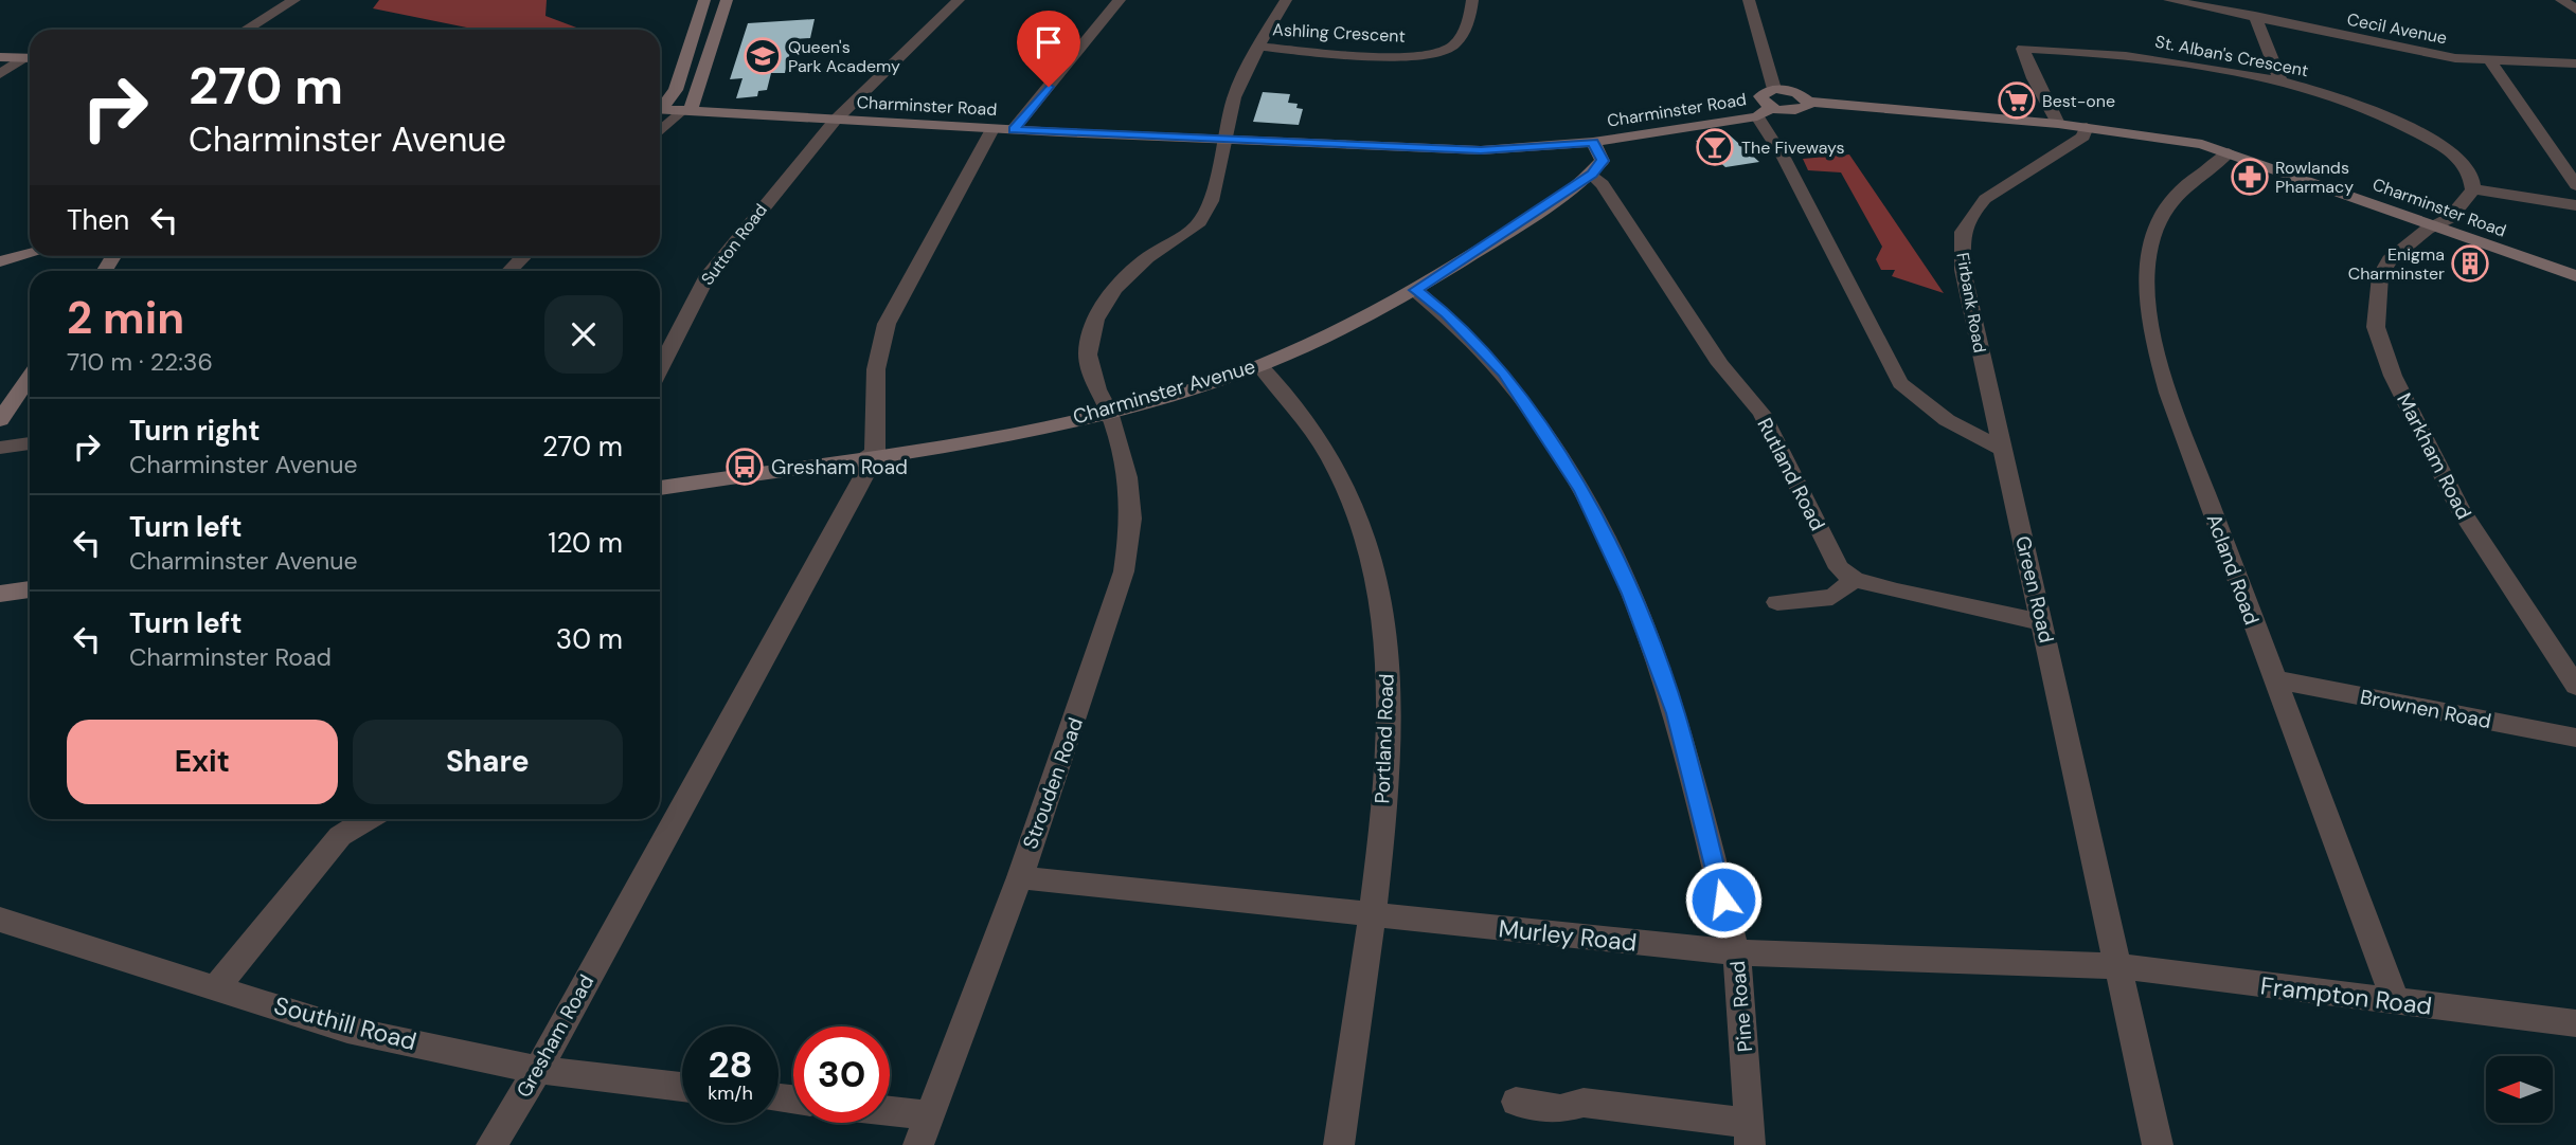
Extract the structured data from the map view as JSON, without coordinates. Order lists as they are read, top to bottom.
{
  "streets": {
    "main road": ["Charminster Road", "Charminster Avenue"],
    "street": [
      "Cecil Avenue",
      "Ashling Crescent",
      "St. Alban's Crescent",
      "Sutton Road",
      "Firbank Road",
      "Markham Road",
      "Rutland Road",
      "Acland Road",
      "Green Road",
      "Brownen Road",
      "Portland Road",
      "Strouden Road",
      "Murley Road",
      "Frampton Road",
      "Pine Road",
      "Southill Road",
      "Gresham Road"
    ]
  },
  "crossings": [
    ["Ashling Crescent", "Strouden Road"],
    ["St. Alban's Crescent", "Charminster Road"],
    ["Charminster Road", "Sutton Road"],
    ["Charminster Road", "Firbank Road"],
    ["Charminster Road", "Markham Road"],
    ["Charminster Road", "Acland Road"],
    ["Charminster Road", "Strouden Road"],
    ["Charminster Road", "Gresham Road"],
    ["Firbank Road", "Green Road"],
    ["Charminster Avenue", "Rutland Road"],
    ["Charminster Avenue", "Portland Road"],
    ["Charminster Avenue", "Strouden Road"],
    ["Charminster Avenue", "Pine Road"],
    ["Charminster Avenue", "Gresham Road"],
    ["Acland Road", "Brownen Road"],
    ["Acland Road", "Frampton Road"],
    ["Green Road", "Murley Road"],
    ["Green Road", "Frampton Road"],
    ["Portland Road", "Murley Road"],
    ["Strouden Road", "Murley Road"],
    ["Murley Road", "Frampton Road"],
    ["Murley Road", "Pine Road"],
    ["Southill Road", "Gresham Road"]
  ],
  "places": {
    "school or university": ["Queen's Park Academy"],
    "supermarket": ["Best-one"],
    "bar": ["The Fiveways"],
    "pharmacy": ["Rowlands Pharmacy"],
    "building": ["Enigma Charminster"],
    "bus stop": ["Gresham Road"]
  },
  "north": "left",
  "page": {
    "turn": ["270 m", "Charminster Avenue"],
    "then": "Then",
    "heading": ["2 min", "710 m · 22:36"],
    "list": [
      {
        "name": "Turn right",
        "note": "Charminster Avenue",
        "value": "270 m"
      },
      {
        "name": "Turn left",
        "note": "Charminster Avenue",
        "value": "120 m"
      },
      {
        "name": "Turn left",
        "note": "Charminster Road",
        "value": "30 m"
      }
    ],
    "buttons": ["Exit", "Share"],
    "speed": "28 km/h",
    "limit": "30"
  }
}
